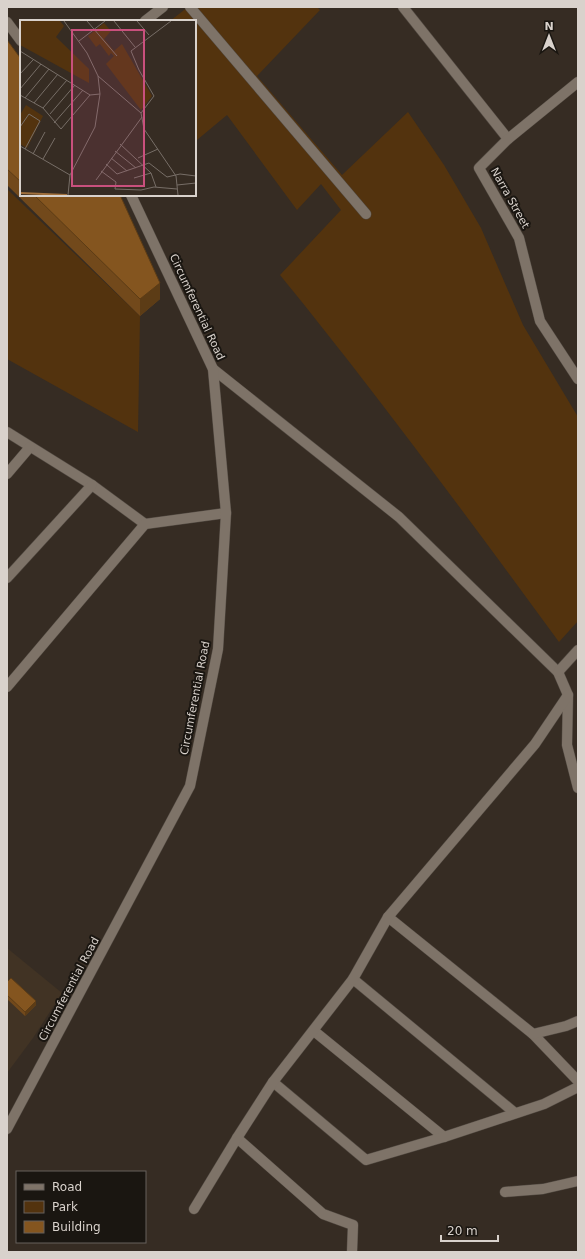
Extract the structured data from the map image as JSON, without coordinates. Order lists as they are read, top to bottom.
{
  "streets": {
    "street": ["Narra Street", "Circumferential Road"]
  },
  "legend": ["Road", "Park", "Building"],
  "scale_bar": "20 m",
  "north": "top"
}
